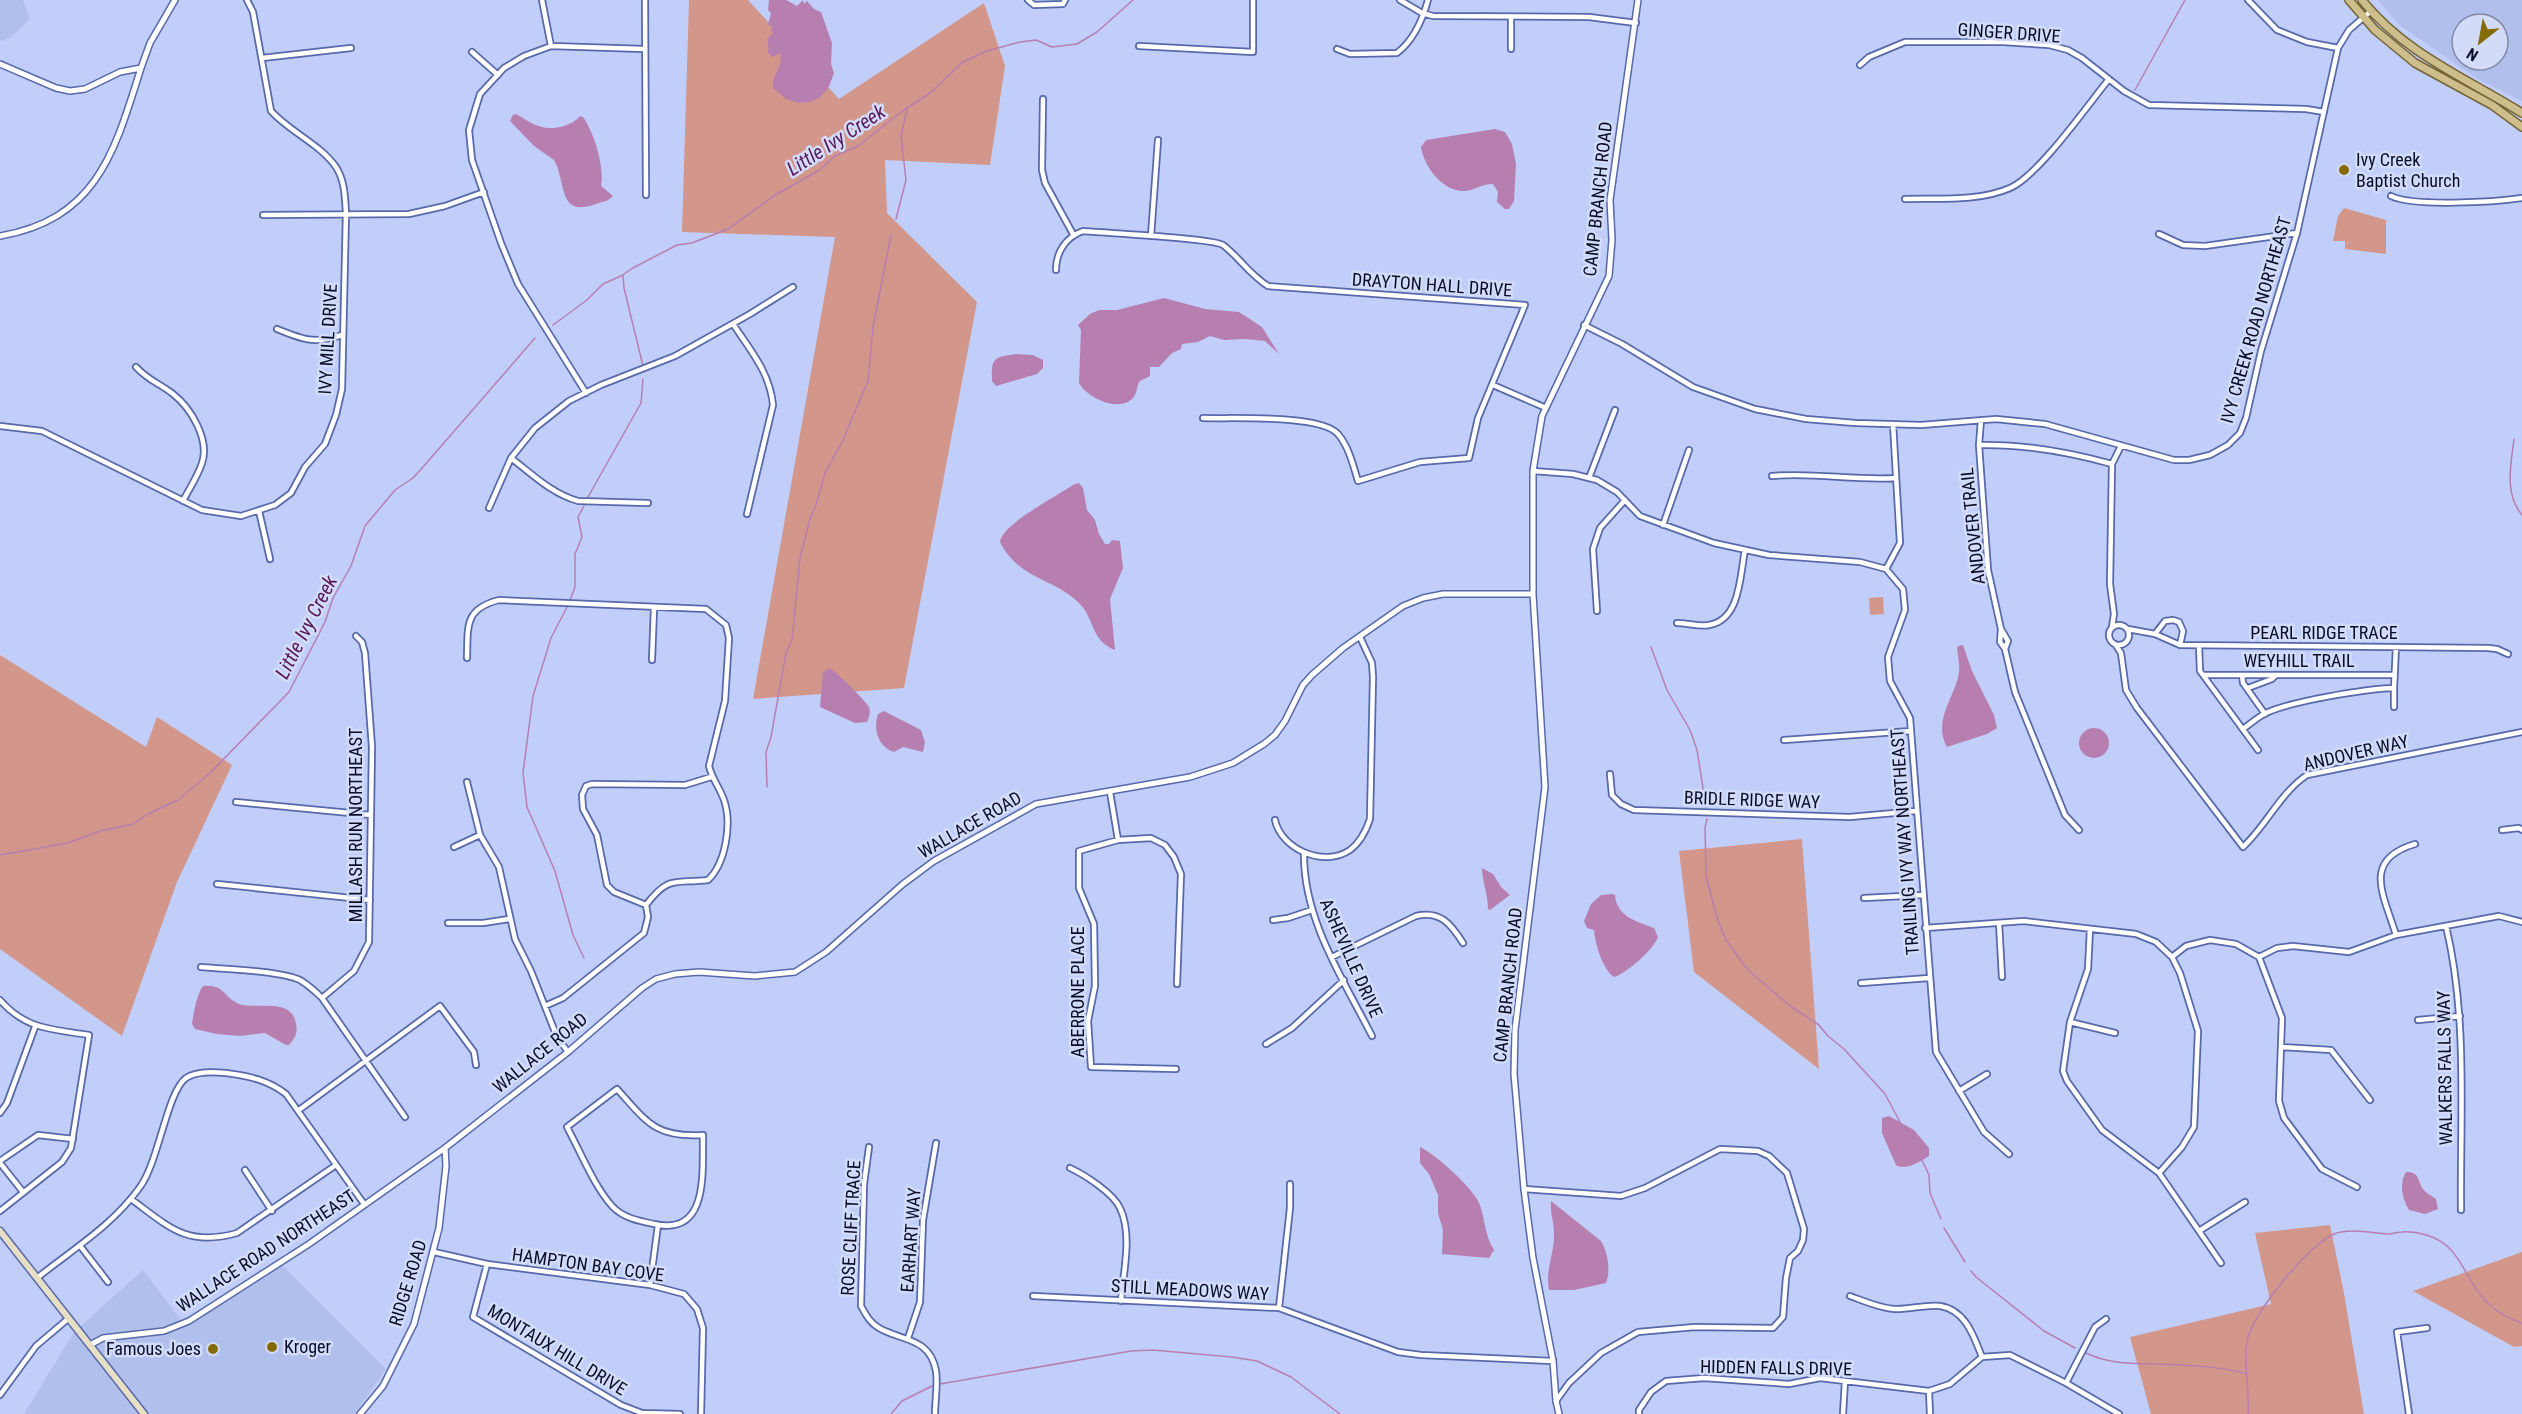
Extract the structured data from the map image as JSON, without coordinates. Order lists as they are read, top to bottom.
{
  "streets": {
    "street": [
      "GINGER DRIVE",
      "CAMP BRANCH ROAD",
      "DRAYTON HALL DRIVE",
      "IVY CREEK ROAD NORTHEAST",
      "IVY MILL DRIVE",
      "ANDOVER TRAIL",
      "PEARL RIDGE TRACE",
      "WEYHILL TRAIL",
      "ANDOVER WAY",
      "BRIDLE RIDGE WAY",
      "MILLASH RUN NORTHEAST",
      "WALLACE ROAD",
      "TRAILING IVY WAY NORTHEAST",
      "ASHEVILLE DRIVE",
      "ABERRONE PLACE",
      "WALKERS FALLS WAY",
      "ROSE CLIFF TRACE",
      "EARHART WAY",
      "WALLACE ROAD NORTHEAST",
      "HAMPTON BAY COVE",
      "RIDGE ROAD",
      "STILL MEADOWS WAY",
      "MONTAUX HILL DRIVE",
      "HIDDEN FALLS DRIVE"
    ]
  },
  "crossings": [
    ["GINGER DRIVE", "IVY CREEK ROAD NORTHEAST"],
    ["CAMP BRANCH ROAD", "IVY CREEK ROAD NORTHEAST"],
    ["CAMP BRANCH ROAD", "WALLACE ROAD"],
    ["CAMP BRANCH ROAD", "STILL MEADOWS WAY"],
    ["IVY CREEK ROAD NORTHEAST", "ANDOVER TRAIL"],
    ["PEARL RIDGE TRACE", "ANDOVER WAY"],
    ["BRIDLE RIDGE WAY", "TRAILING IVY WAY NORTHEAST"],
    ["WALLACE ROAD", "WALLACE ROAD NORTHEAST"],
    ["WALLACE ROAD", "RIDGE ROAD"],
    ["ROSE CLIFF TRACE", "EARHART WAY"],
    ["WALLACE ROAD NORTHEAST", "RIDGE ROAD"],
    ["HAMPTON BAY COVE", "RIDGE ROAD"],
    ["HAMPTON BAY COVE", "MONTAUX HILL DRIVE"]
  ],
  "water": ["Little Ivy Creek"],
  "places": ["Ivy Creek Baptist Church", "Kroger", "Famous Joes"],
  "north": "bottom left"
}
